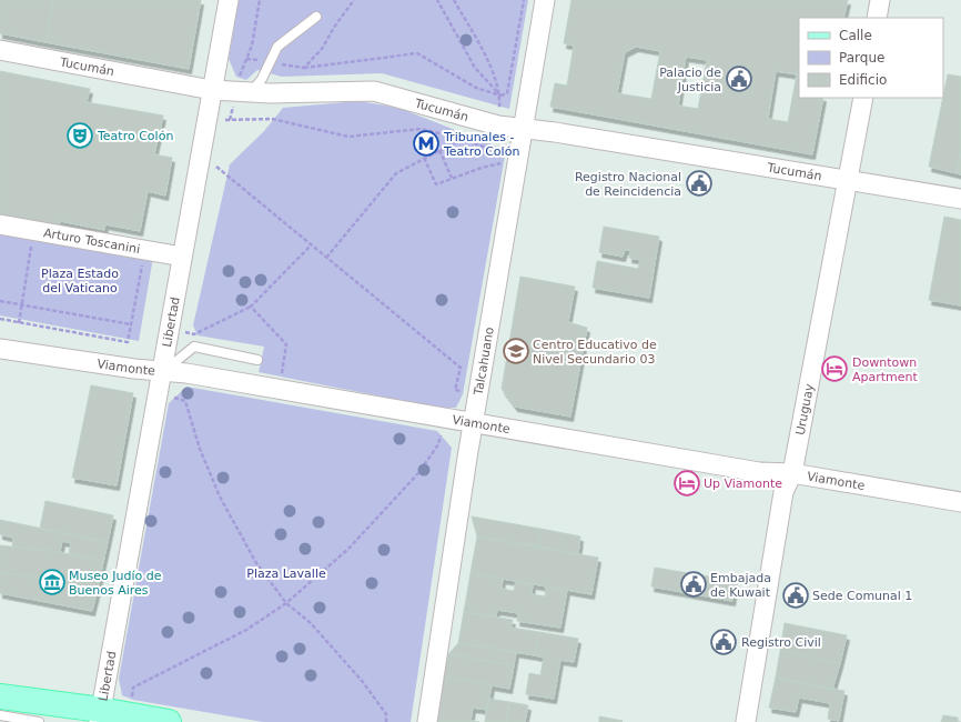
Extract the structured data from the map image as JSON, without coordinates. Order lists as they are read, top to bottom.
{
  "streets": {
    "street": [
      "Tucumán",
      "Arturo Toscanini",
      "Libertad",
      "Talcahuano",
      "Viamonte",
      "Uruguay"
    ]
  },
  "crossings": [
    ["Tucumán", "Libertad"],
    ["Tucumán", "Talcahuano"],
    ["Tucumán", "Uruguay"],
    ["Arturo Toscanini", "Libertad"],
    ["Libertad", "Viamonte"],
    ["Talcahuano", "Viamonte"],
    ["Viamonte", "Uruguay"]
  ],
  "parks": ["Plaza Estado del Vaticano", "Plaza Lavalle"],
  "places": {
    "public building": [
      "Palacio de Justicia",
      "Registro Nacional de Reincidencia",
      "Embajada de Kuwait",
      "Sede Comunal 1",
      "Registro Civil"
    ],
    "theatre": ["Teatro Colón"],
    "metro station": ["Tribunales - Teatro Colón"],
    "school or university": ["Centro Educativo de Nivel Secundario 03"],
    "hotel": ["Downtown Apartment", "Up Viamonte"],
    "museum": ["Museo Judío de Buenos Aires"]
  },
  "legend": ["Calle", "Parque", "Edificio"]
}
